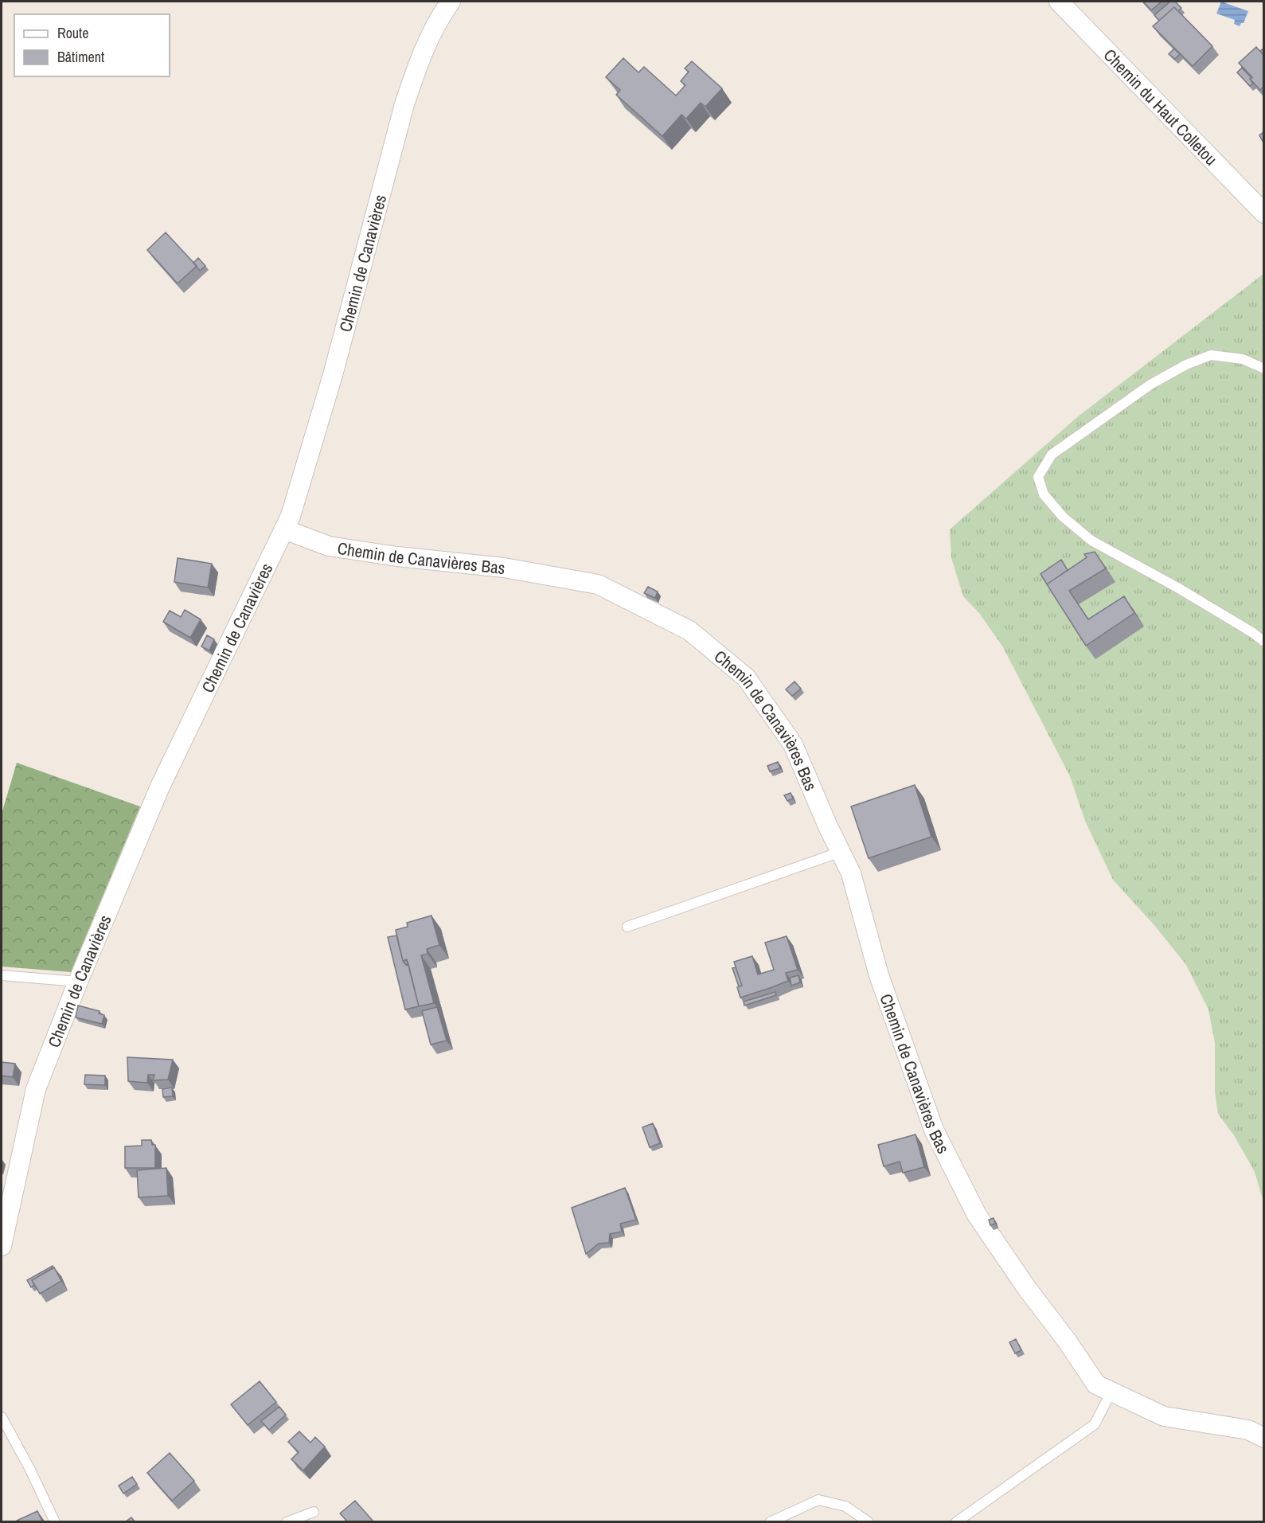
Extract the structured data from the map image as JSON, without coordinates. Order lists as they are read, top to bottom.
{
  "streets": {
    "street": ["Chemin du Haut Colletou", "Chemin de Canavières", "Chemin de Canavières Bas"]
  },
  "crossings": [
    ["Chemin de Canavières", "Chemin de Canavières Bas"]
  ],
  "legend": ["Route", "Bâtiment"]
}
